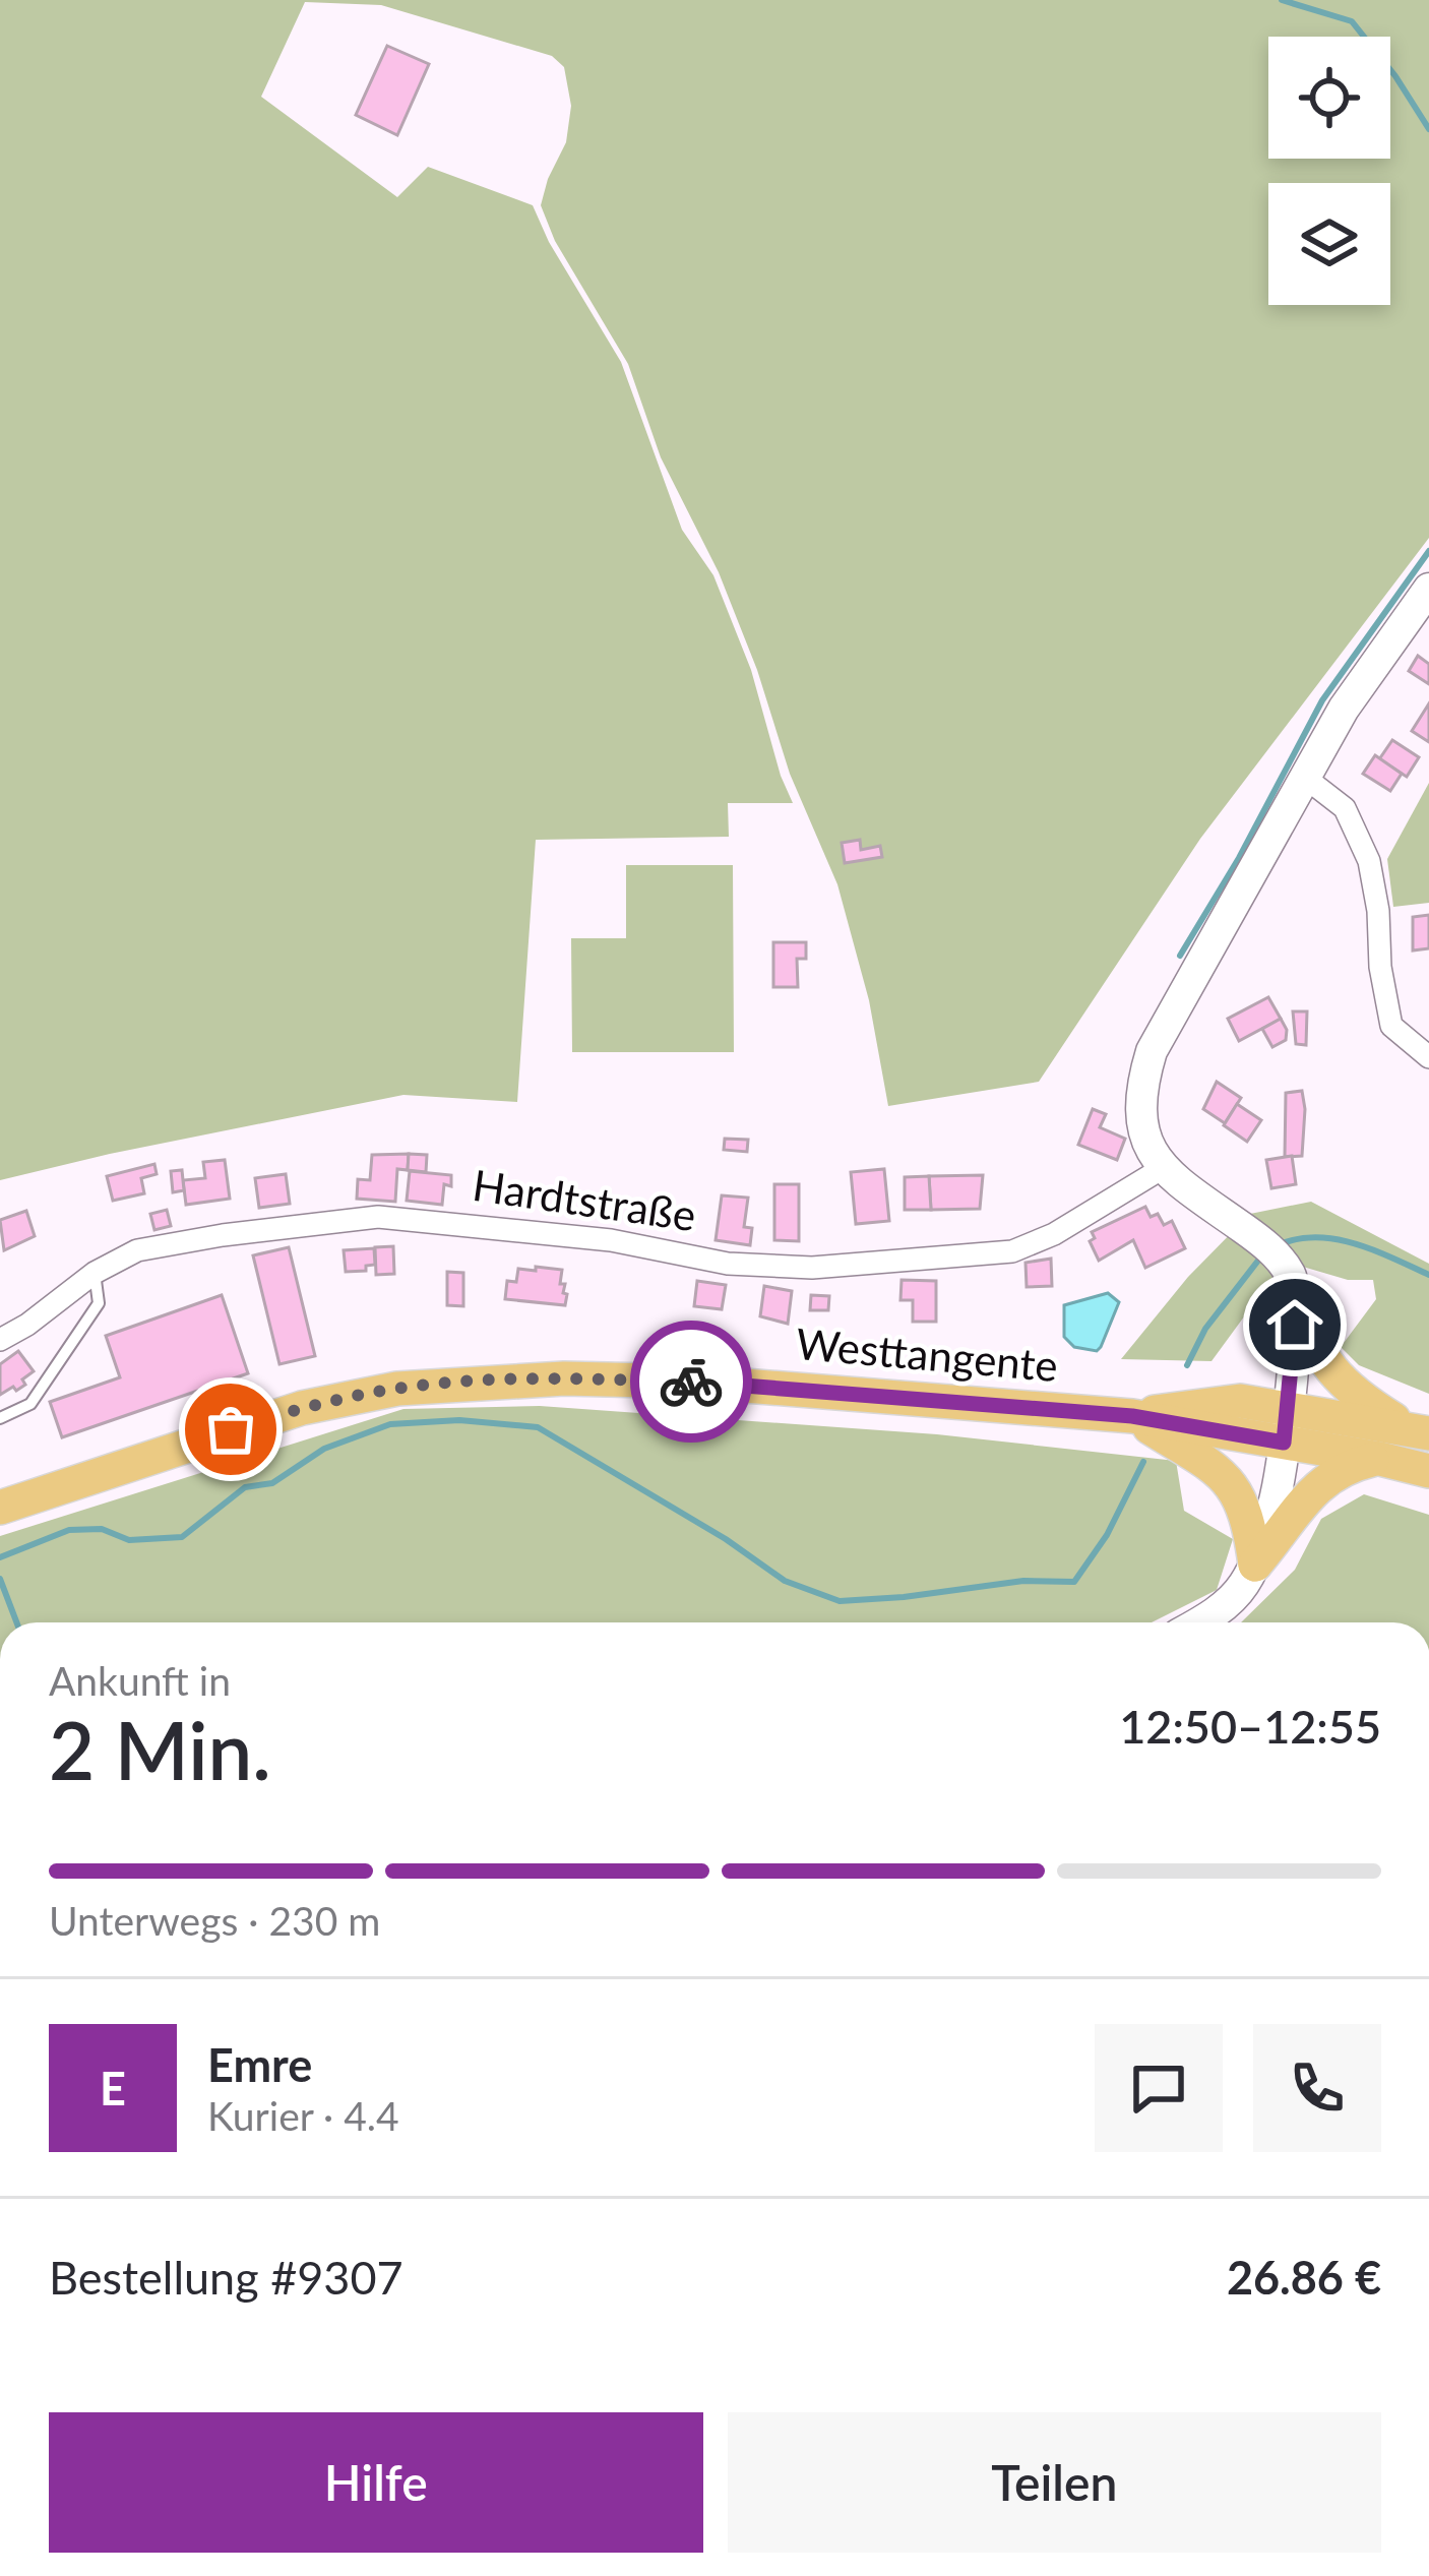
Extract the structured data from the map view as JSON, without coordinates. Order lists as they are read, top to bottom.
{
  "streets": {
    "main road": ["Westtangente"],
    "street": ["Hardtstraße"]
  },
  "page": {
    "heading": ["2 Min.", "Ankunft in", "12:50–12:55"],
    "panel": [
      "Emre",
      "Kurier · 4.4",
      "Bestellung #9307",
      "26.86 €"
    ],
    "bar": "Unterwegs · 230 m",
    "round": "E",
    "buttons": ["Hilfe", "Teilen"]
  }
}
